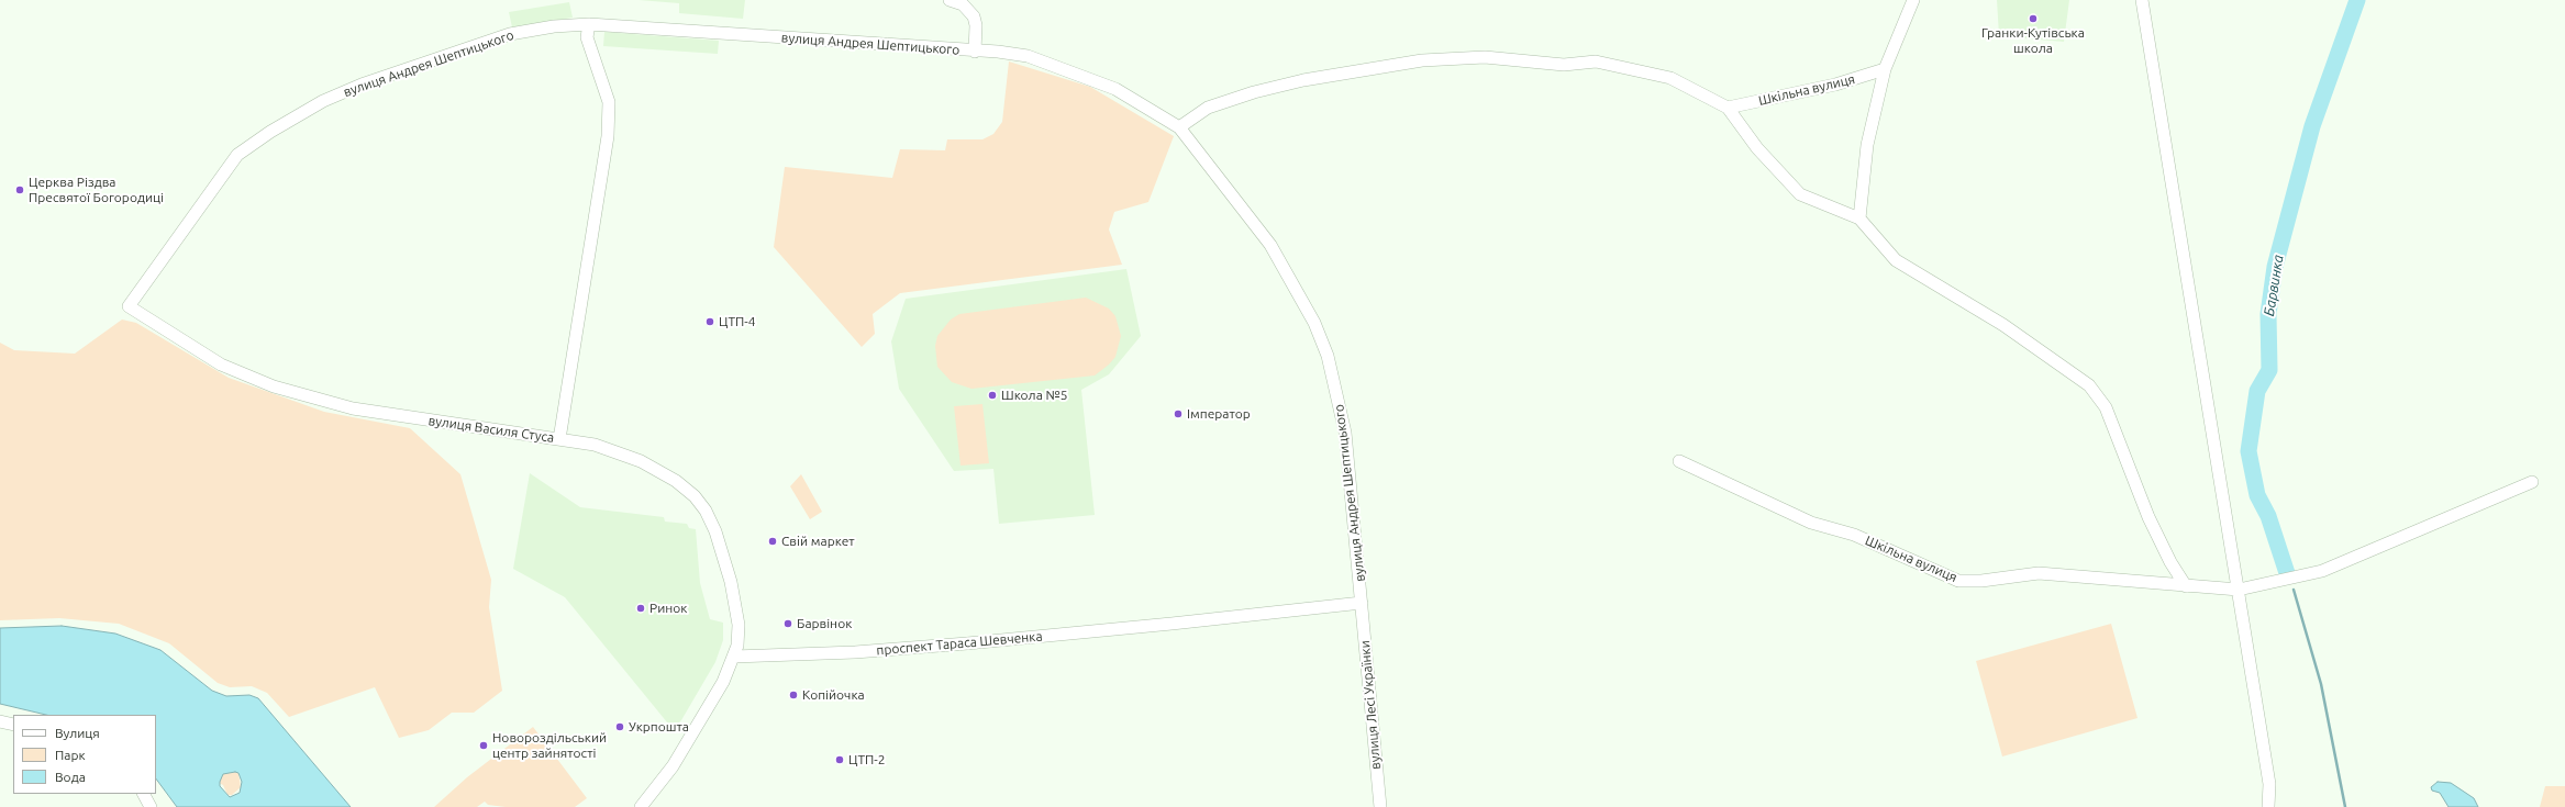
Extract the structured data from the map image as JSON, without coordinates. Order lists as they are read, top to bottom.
{
  "streets": {
    "street": [
      "вулиця Андрея Шептицького",
      "Шкільна вулиця",
      "вулиця Василя Стуса",
      "проспект Тараса Шевченка",
      "вулиця Лесі Українки"
    ]
  },
  "crossings": [
    ["вулиця Андрея Шептицького", "вулиця Василя Стуса"],
    ["вулиця Андрея Шептицького", "проспект Тараса Шевченка"],
    ["вулиця Андрея Шептицького", "вулиця Лесі Українки"],
    ["вулиця Василя Стуса", "проспект Тараса Шевченка"],
    ["проспект Тараса Шевченка", "вулиця Лесі Українки"]
  ],
  "water": ["Барвинка"],
  "places": [
    "Гранки-Кутівська школа",
    "Церква Різдва Пресвятої Богородиці",
    "ЦТП-4",
    "Школа №5",
    "Імператор",
    "Свiй маркет",
    "Ринок",
    "Барвінок",
    "Копійочка",
    "Укрпошта",
    "Новороздільський центр зайнятості",
    "ЦТП-2"
  ],
  "legend": ["Вулиця", "Парк", "Вода"]
}
